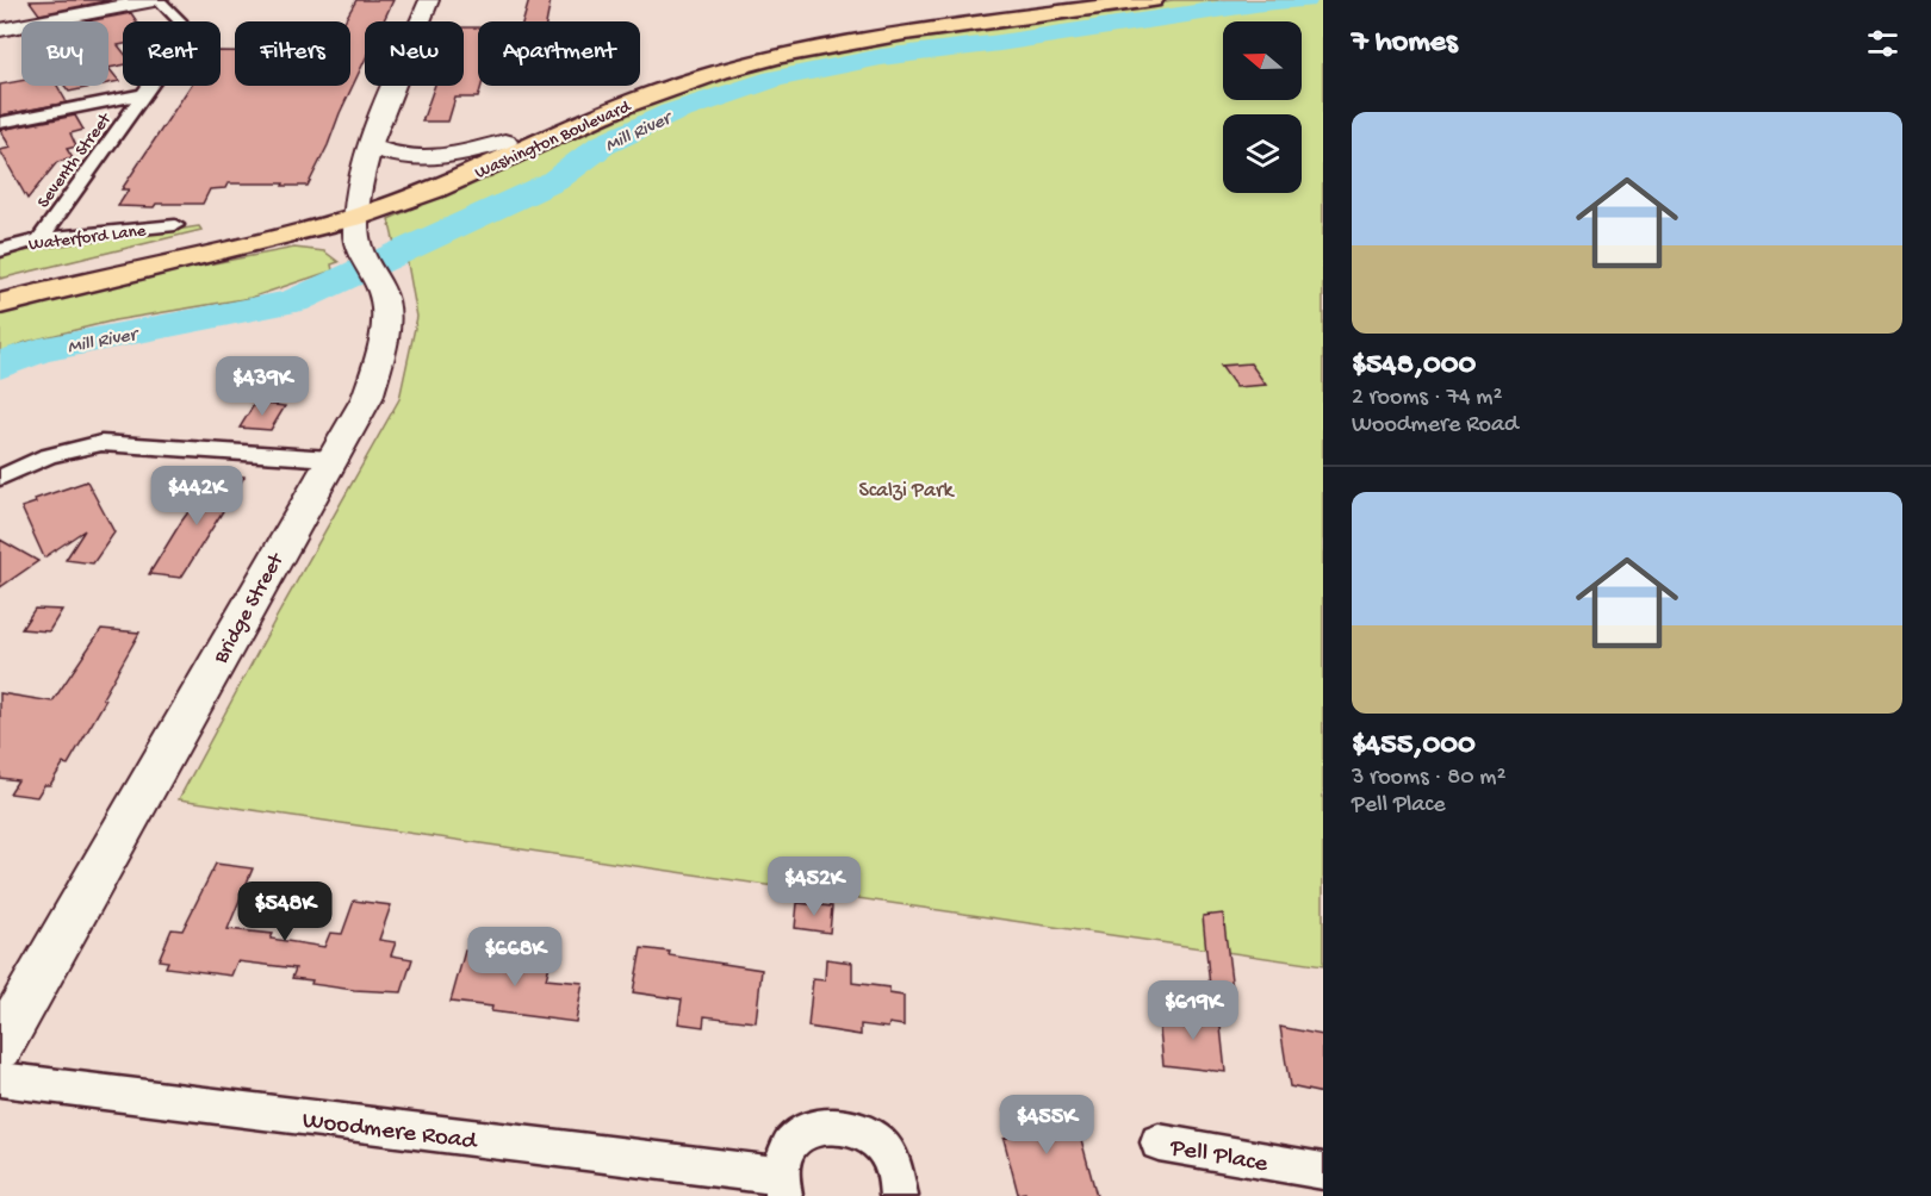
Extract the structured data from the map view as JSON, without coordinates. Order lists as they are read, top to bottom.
{
  "streets": {
    "main road": ["Washington Boulevard", "Bridge Street"],
    "street": [
      "Seventh Street",
      "Waterford Lane",
      "Woodmere Road",
      "Pell Place"
    ]
  },
  "crossings": [
    ["Washington Boulevard", "Bridge Street"],
    ["Seventh Street", "Waterford Lane"]
  ],
  "water": ["Mill River"],
  "parks": ["Scalzi Park"],
  "north": "left",
  "page": {
    "heading": "7 homes",
    "chip": [
      "Buy",
      "Rent",
      "Filters",
      "New",
      "Apartment"
    ],
    "list": [
      {
        "name": "$548,000",
        "note": "2 rooms · 74 m² · Woodmere Road"
      },
      {
        "name": "$455,000",
        "note": "3 rooms · 80 m² · Pell Place"
      }
    ],
    "price": [
      "$439K",
      "$442K",
      "$452K",
      "$548K",
      "$668K",
      "$619K",
      "$455K"
    ]
  }
}
